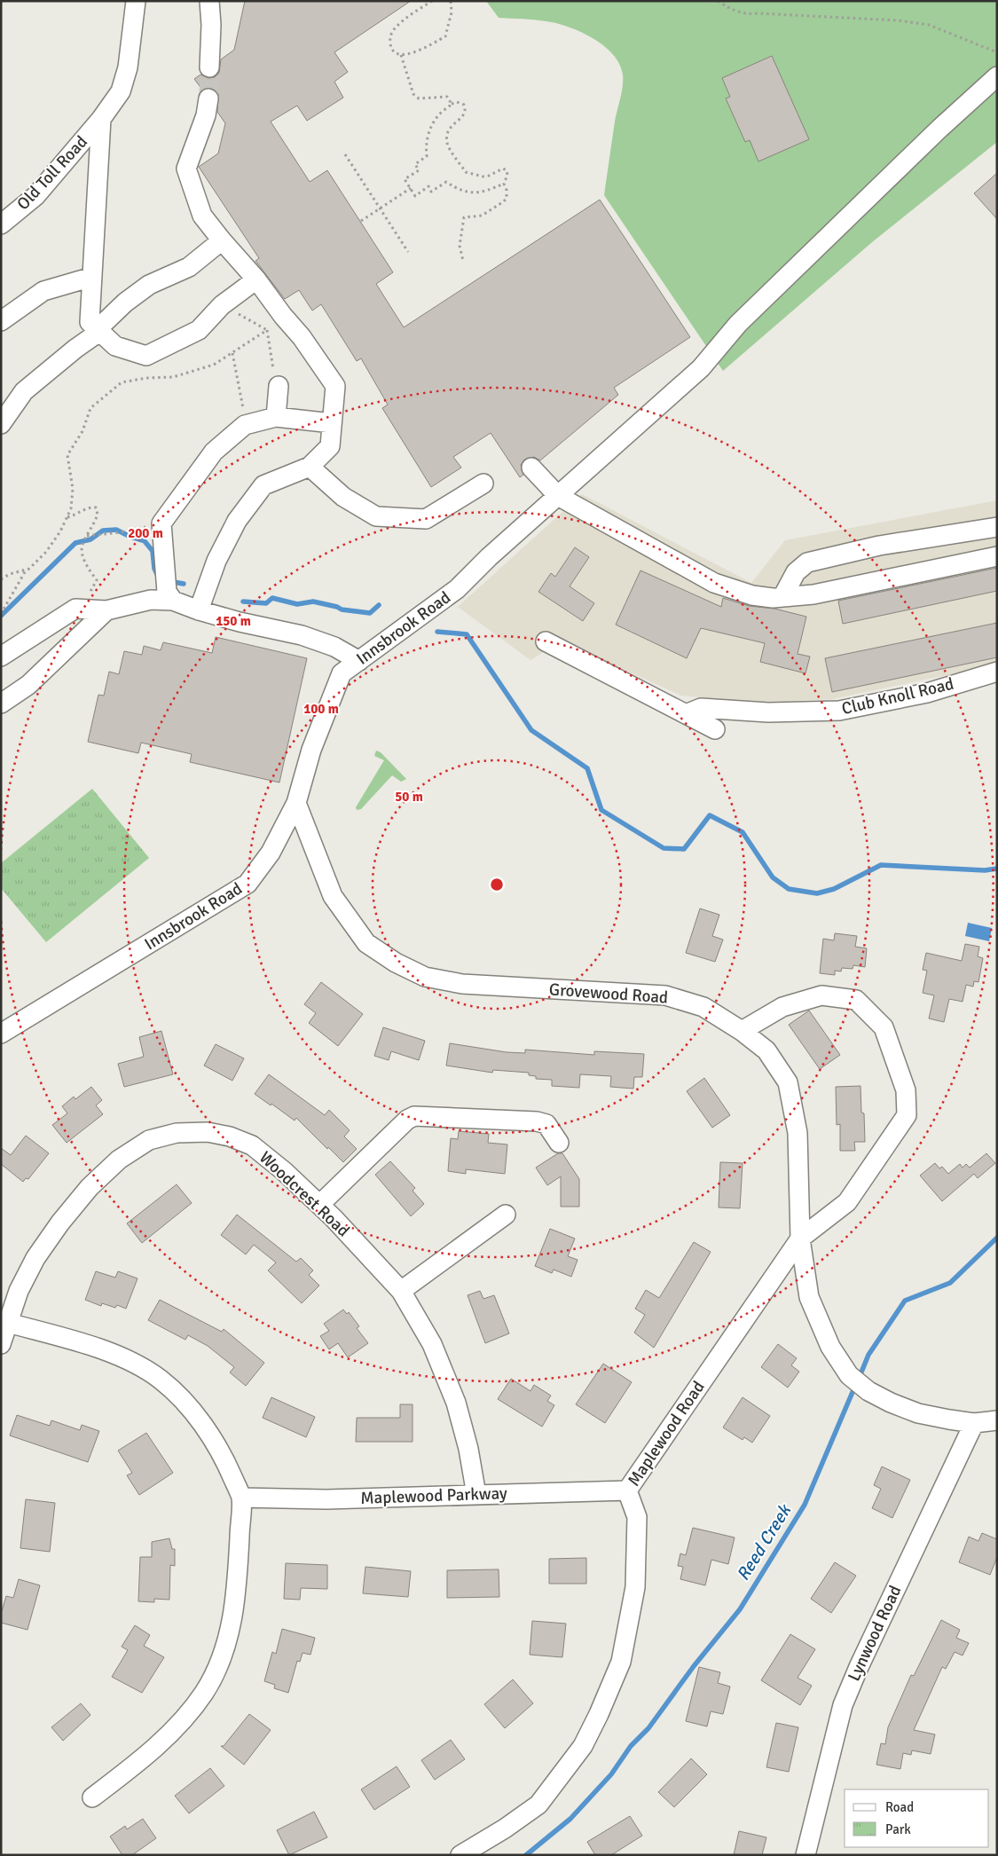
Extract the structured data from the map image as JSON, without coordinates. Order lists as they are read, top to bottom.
{
  "streets": {
    "street": [
      "Old Toll Road",
      "Innsbrook Road",
      "Club Knoll Road",
      "Grovewood Road",
      "Woodcrest Road",
      "Maplewood Road",
      "Maplewood Parkway",
      "Lynwood Road"
    ]
  },
  "crossings": [
    ["Innsbrook Road", "Grovewood Road"],
    ["Grovewood Road", "Maplewood Road"],
    ["Grovewood Road", "Lynwood Road"],
    ["Woodcrest Road", "Maplewood Parkway"],
    ["Maplewood Road", "Maplewood Parkway"]
  ],
  "water": ["Reed Creek"],
  "legend": ["Road", "Park"],
  "rings": [
    "200 m",
    "150 m",
    "100 m",
    "50 m"
  ]
}
